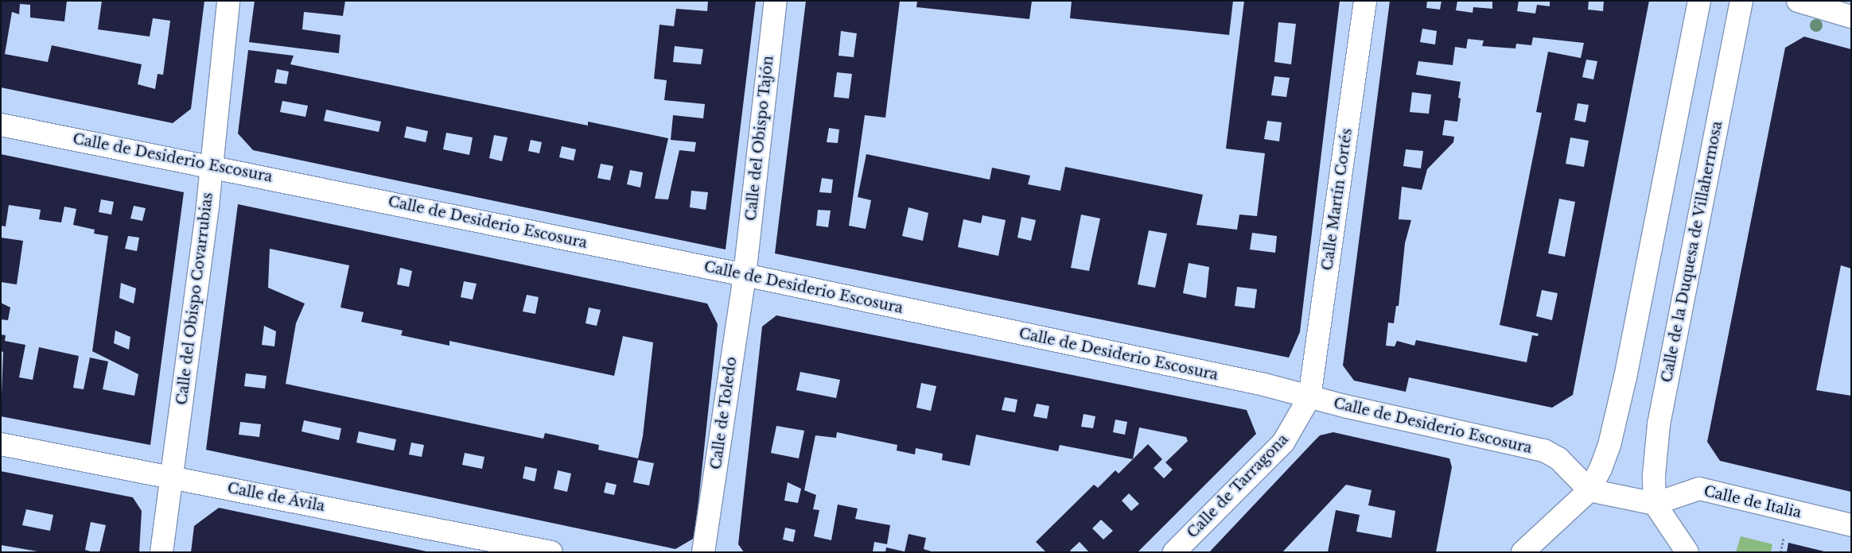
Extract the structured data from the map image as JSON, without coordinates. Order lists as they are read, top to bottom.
{
  "streets": {
    "street": [
      "Calle del Obispo Tajón",
      "Calle de Desiderio Escosura",
      "Calle Martín Cortés",
      "Calle de la Duquesa de Villahermosa",
      "Calle del Obispo Covarrubias",
      "Calle de Toledo",
      "Calle de Tarragona",
      "Calle de Ávila",
      "Calle de Italia"
    ]
  },
  "crossings": [
    ["Calle del Obispo Tajón", "Calle de Desiderio Escosura"],
    ["Calle del Obispo Tajón", "Calle de Toledo"],
    ["Calle de Desiderio Escosura", "Calle Martín Cortés"],
    ["Calle de Desiderio Escosura", "Calle del Obispo Covarrubias"],
    ["Calle de Desiderio Escosura", "Calle de Toledo"],
    ["Calle de Desiderio Escosura", "Calle de Tarragona"],
    ["Calle Martín Cortés", "Calle de Tarragona"],
    ["Calle de la Duquesa de Villahermosa", "Calle de Italia"],
    ["Calle del Obispo Covarrubias", "Calle de Ávila"]
  ]
}
